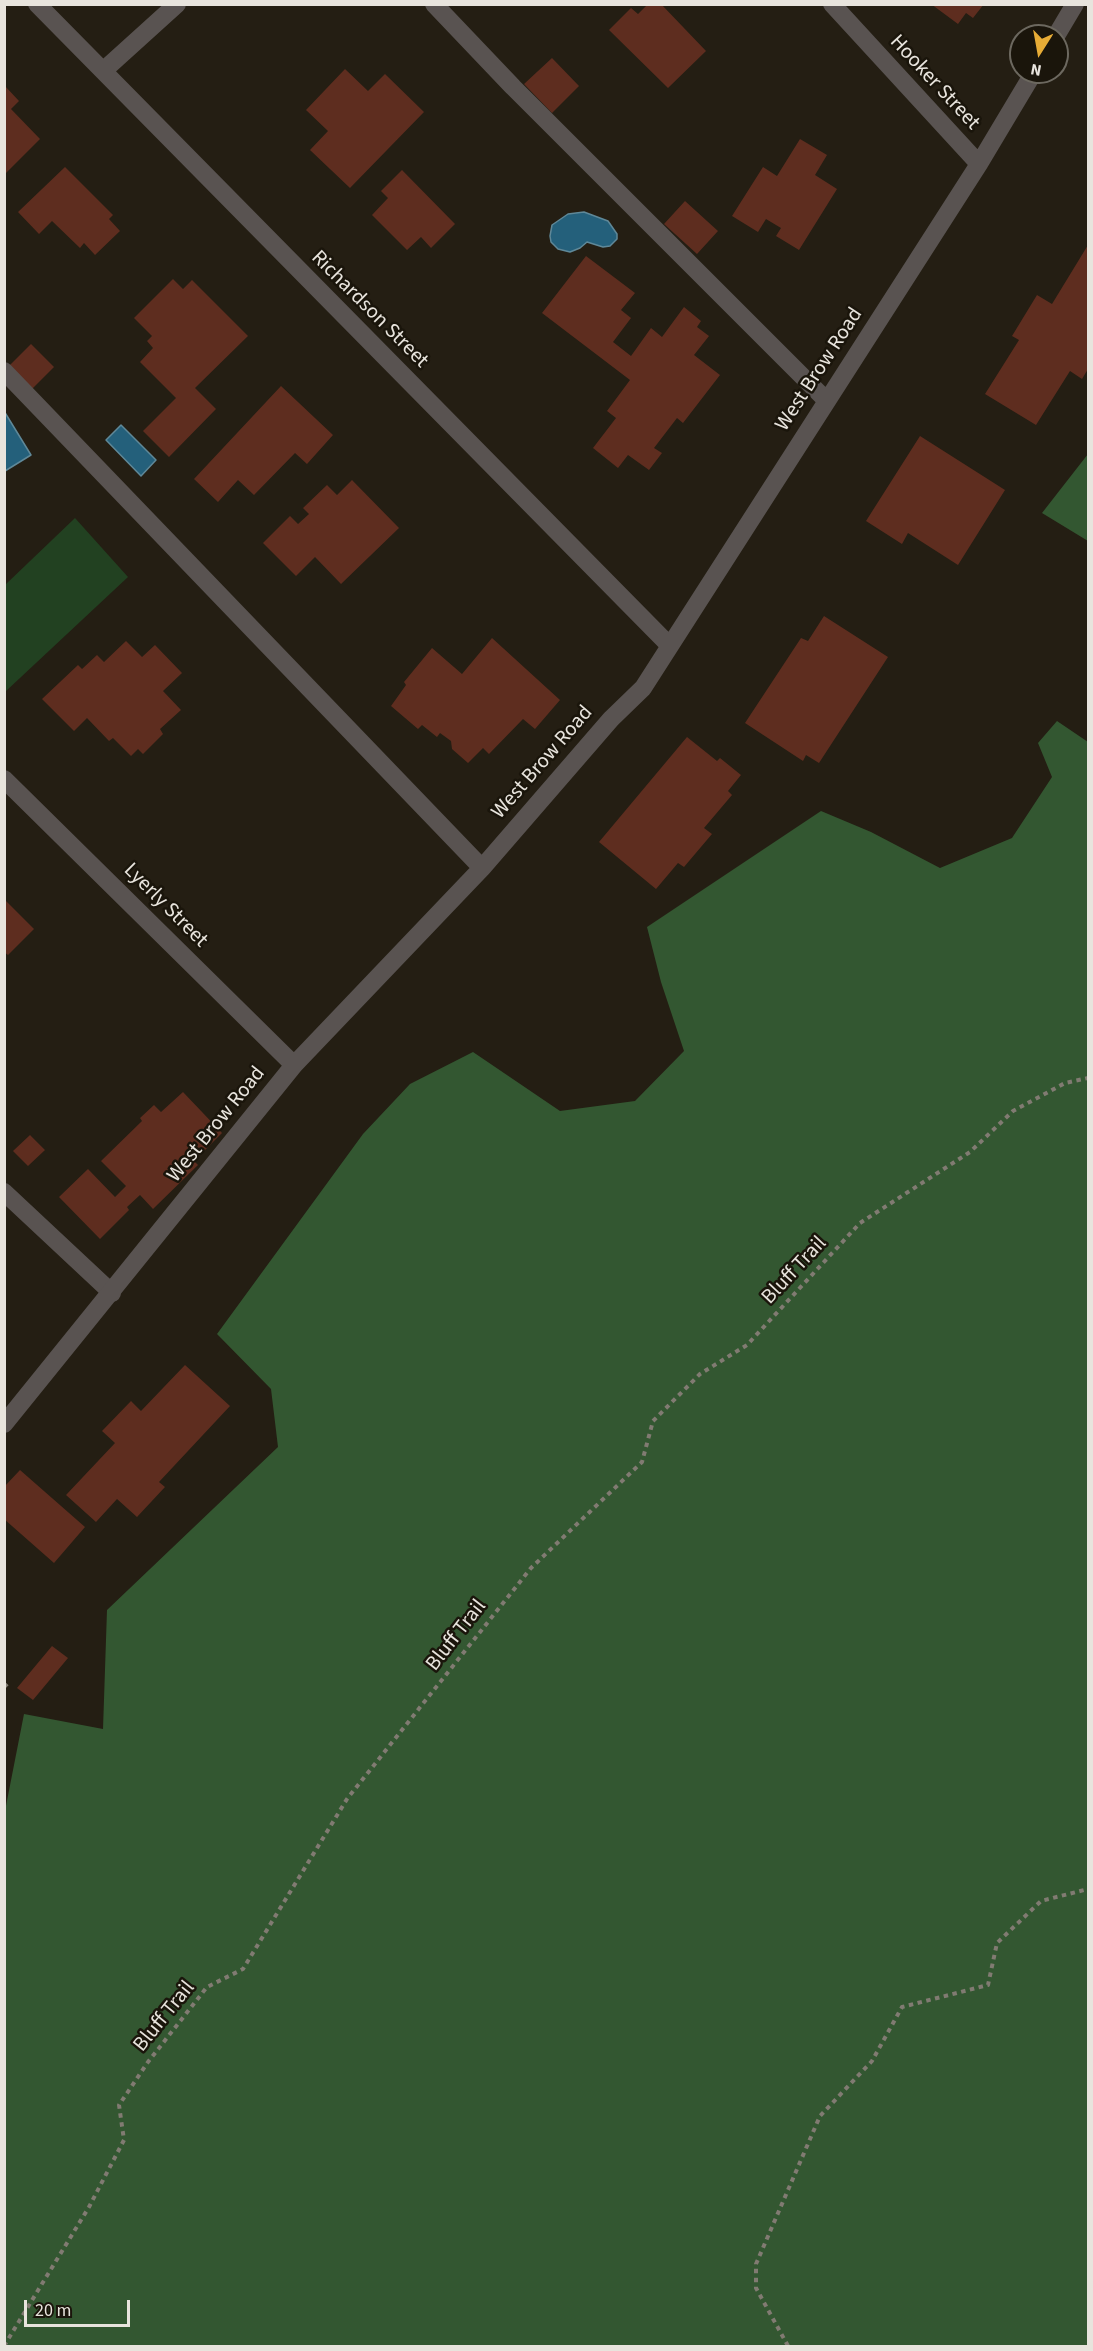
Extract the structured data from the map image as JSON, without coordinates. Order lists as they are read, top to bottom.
{
  "streets": {
    "street": [
      "Hooker Street",
      "Richardson Street",
      "West Brow Road",
      "Lyerly Street"
    ],
    "path": ["Bluff Trail"]
  },
  "crossings": [
    ["Hooker Street", "West Brow Road"],
    ["Richardson Street", "West Brow Road"],
    ["West Brow Road", "Lyerly Street"]
  ],
  "scale_bar": "20 m",
  "north": "bottom"
}
